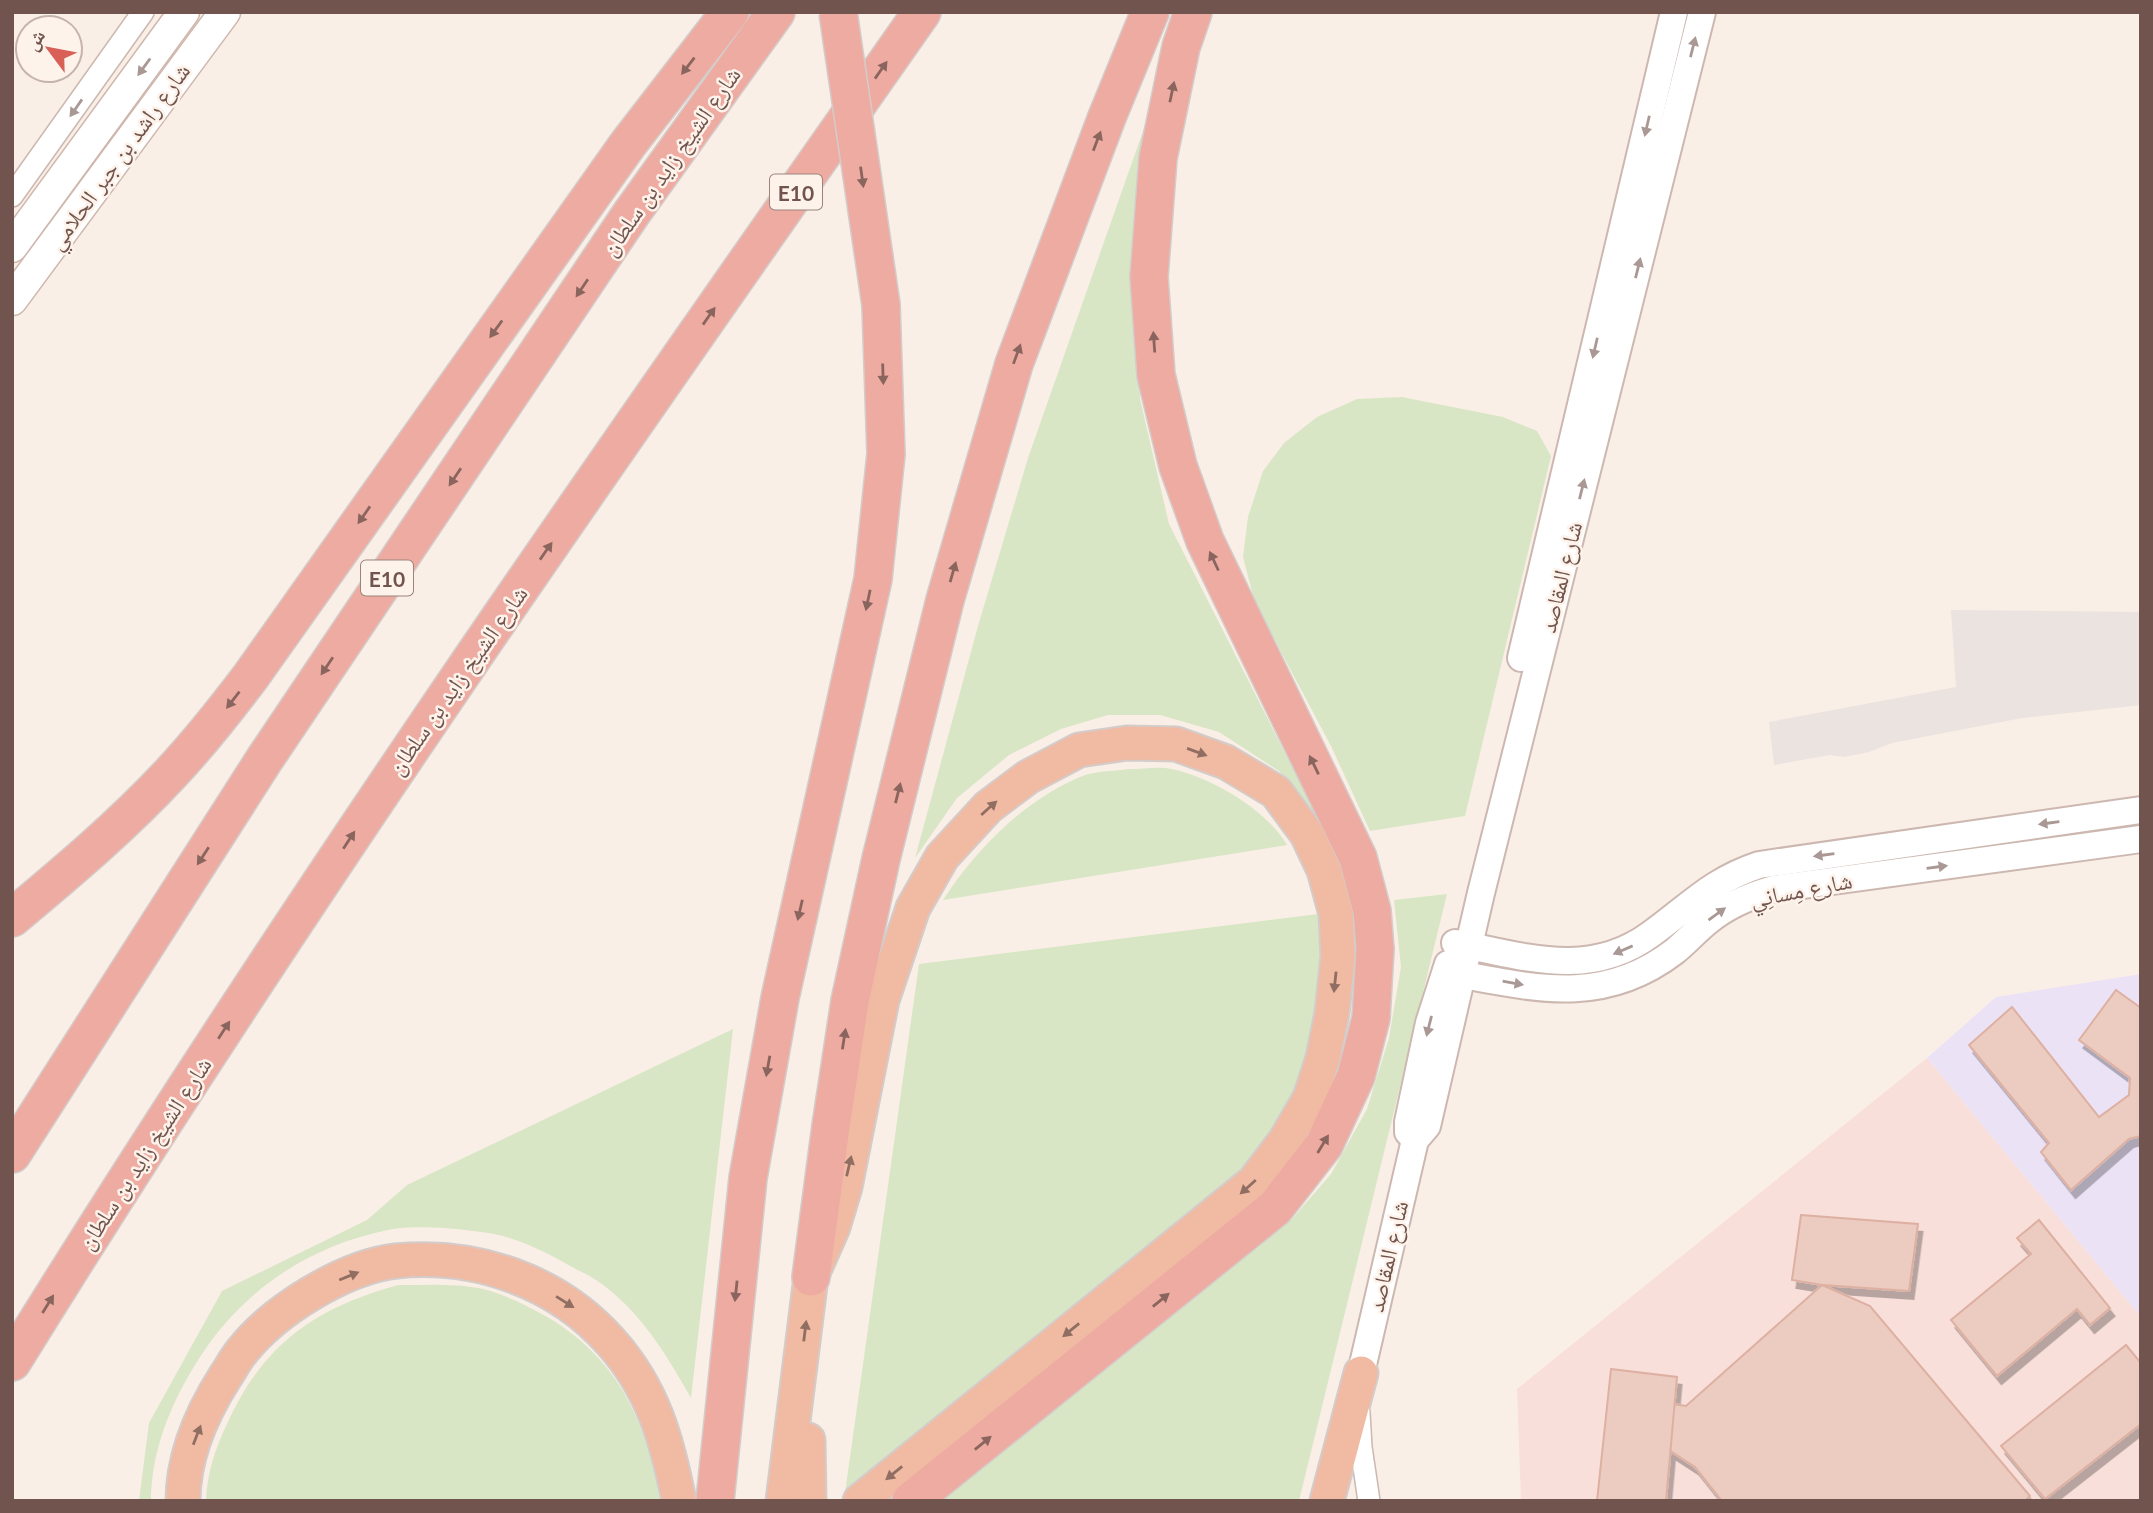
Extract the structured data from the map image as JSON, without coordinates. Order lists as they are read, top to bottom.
{
  "streets": {
    "highway": ["شارع الشيخ زايد بن سلطان", "E10"],
    "main road": ["شارع راشد بن جبر الحلامي"],
    "street": ["شارع المقاصد", "شارع مِسانِي"]
  },
  "crossings": [
    ["شارع المقاصد", "شارع مِسانِي"]
  ],
  "north": "top left"
}
